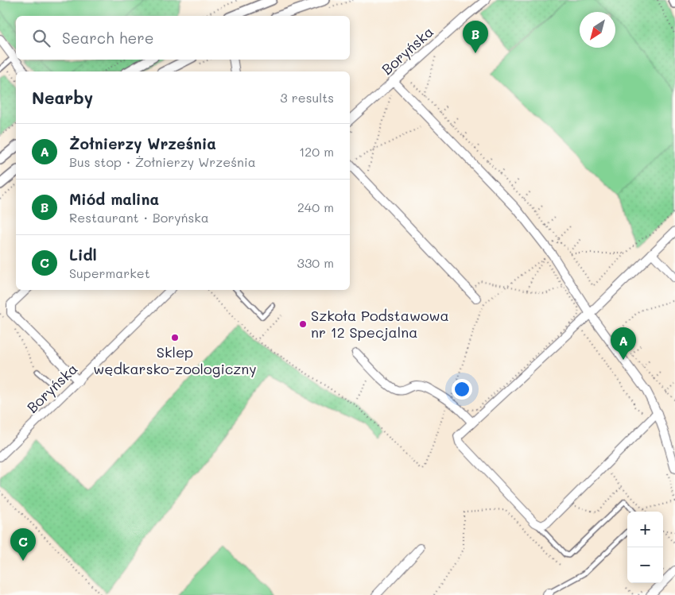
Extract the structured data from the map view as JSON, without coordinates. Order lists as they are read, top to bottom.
{
  "streets": {
    "street": ["Boryńska"]
  },
  "places": ["Szkoła Podstawowa nr 12 Specjalna", "Sklep wędkarsko-zoologiczny"],
  "north": "bottom left",
  "page": {
    "search": "Search here",
    "pins": ["B", "A", "C"],
    "heading": ["Nearby", "3 results"],
    "list": [
      {
        "mark": "A",
        "name": "Żołnierzy Września",
        "note": "Bus stop · Żołnierzy Września",
        "value": "120 m"
      },
      {
        "mark": "B",
        "name": "Miód malina",
        "note": "Restaurant · Boryńska",
        "value": "240 m"
      },
      {
        "mark": "C",
        "name": "Lidl",
        "note": "Supermarket",
        "value": "330 m"
      }
    ],
    "map_buttons": ["+", "−"]
  }
}
